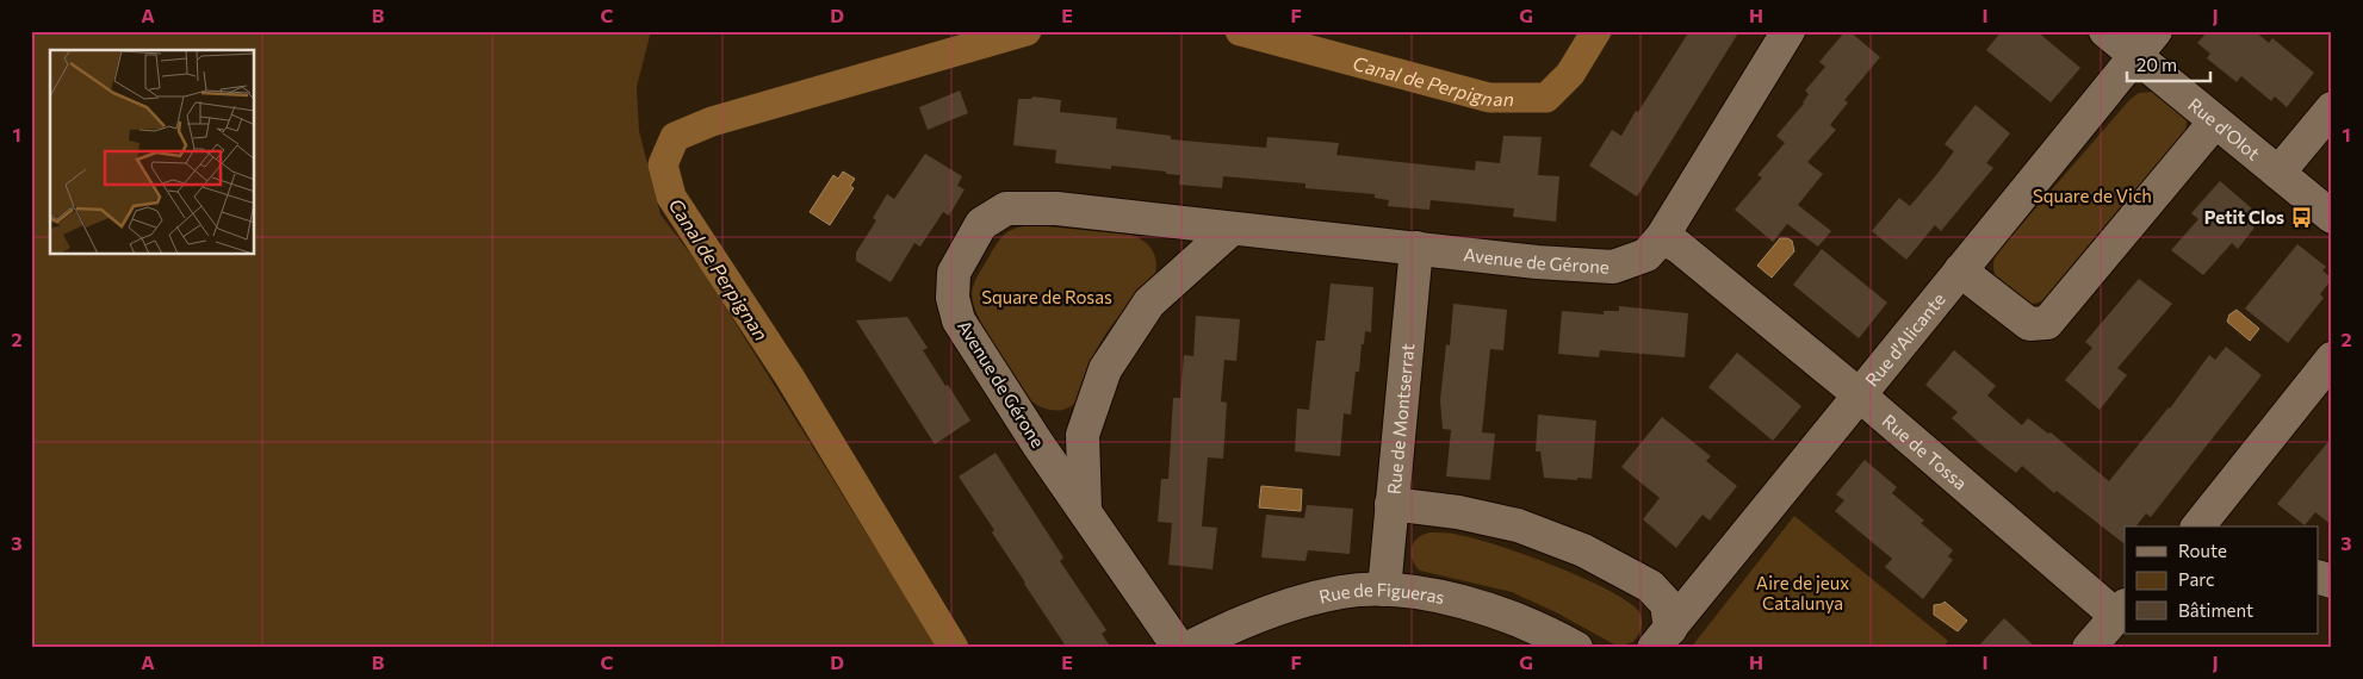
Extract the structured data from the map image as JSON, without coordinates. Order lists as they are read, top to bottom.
{
  "streets": {
    "street": [
      "Rue d'Olot",
      "Avenue de Gérone",
      "Rue d'Alicante",
      "Rue de Montserrat",
      "Rue de Tossa",
      "Rue de Figueras"
    ]
  },
  "crossings": [
    ["Rue d'Olot", "Rue d'Alicante"],
    ["Avenue de Gérone", "Rue de Montserrat"],
    ["Avenue de Gérone", "Rue de Tossa"],
    ["Rue d'Alicante", "Rue de Tossa"],
    ["Rue de Montserrat", "Rue de Figueras"]
  ],
  "water": ["Canal de Perpignan"],
  "parks": ["Square de Vich", "Square de Rosas", "Aire de jeux Catalunya"],
  "places": {
    "bus stop": ["Petit Clos"]
  },
  "legend": ["Route", "Parc", "Bâtiment"],
  "scale_bar": "20 m",
  "grid": {
    "columns": [
      "A",
      "B",
      "C",
      "D",
      "E",
      "F",
      "G",
      "H",
      "I",
      "J"
    ],
    "rows": ["1", "2", "3"]
  }
}
